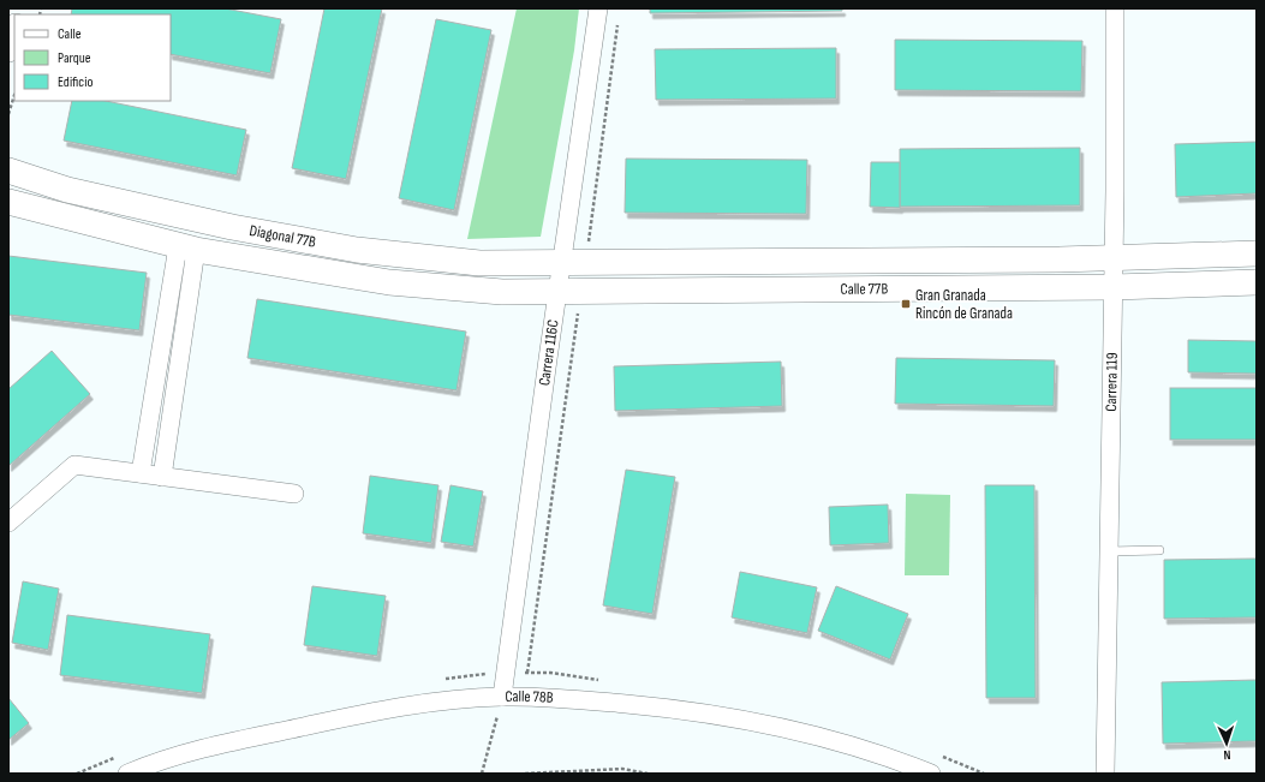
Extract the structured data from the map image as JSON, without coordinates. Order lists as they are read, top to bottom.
{
  "streets": {
    "street": [
      "Diagonal 77B",
      "Calle 77B",
      "Carrera 116C",
      "Carrera 119",
      "Calle 78B"
    ]
  },
  "crossings": [
    ["Diagonal 77B", "Calle 77B"],
    ["Diagonal 77B", "Carrera 116C"],
    ["Calle 77B", "Carrera 116C"],
    ["Calle 77B", "Carrera 119"],
    ["Carrera 116C", "Calle 78B"]
  ],
  "places": {
    "transit": ["Gran Granada Rincón de Granada"]
  },
  "legend": ["Calle", "Parque", "Edificio"],
  "north": "bottom"
}
